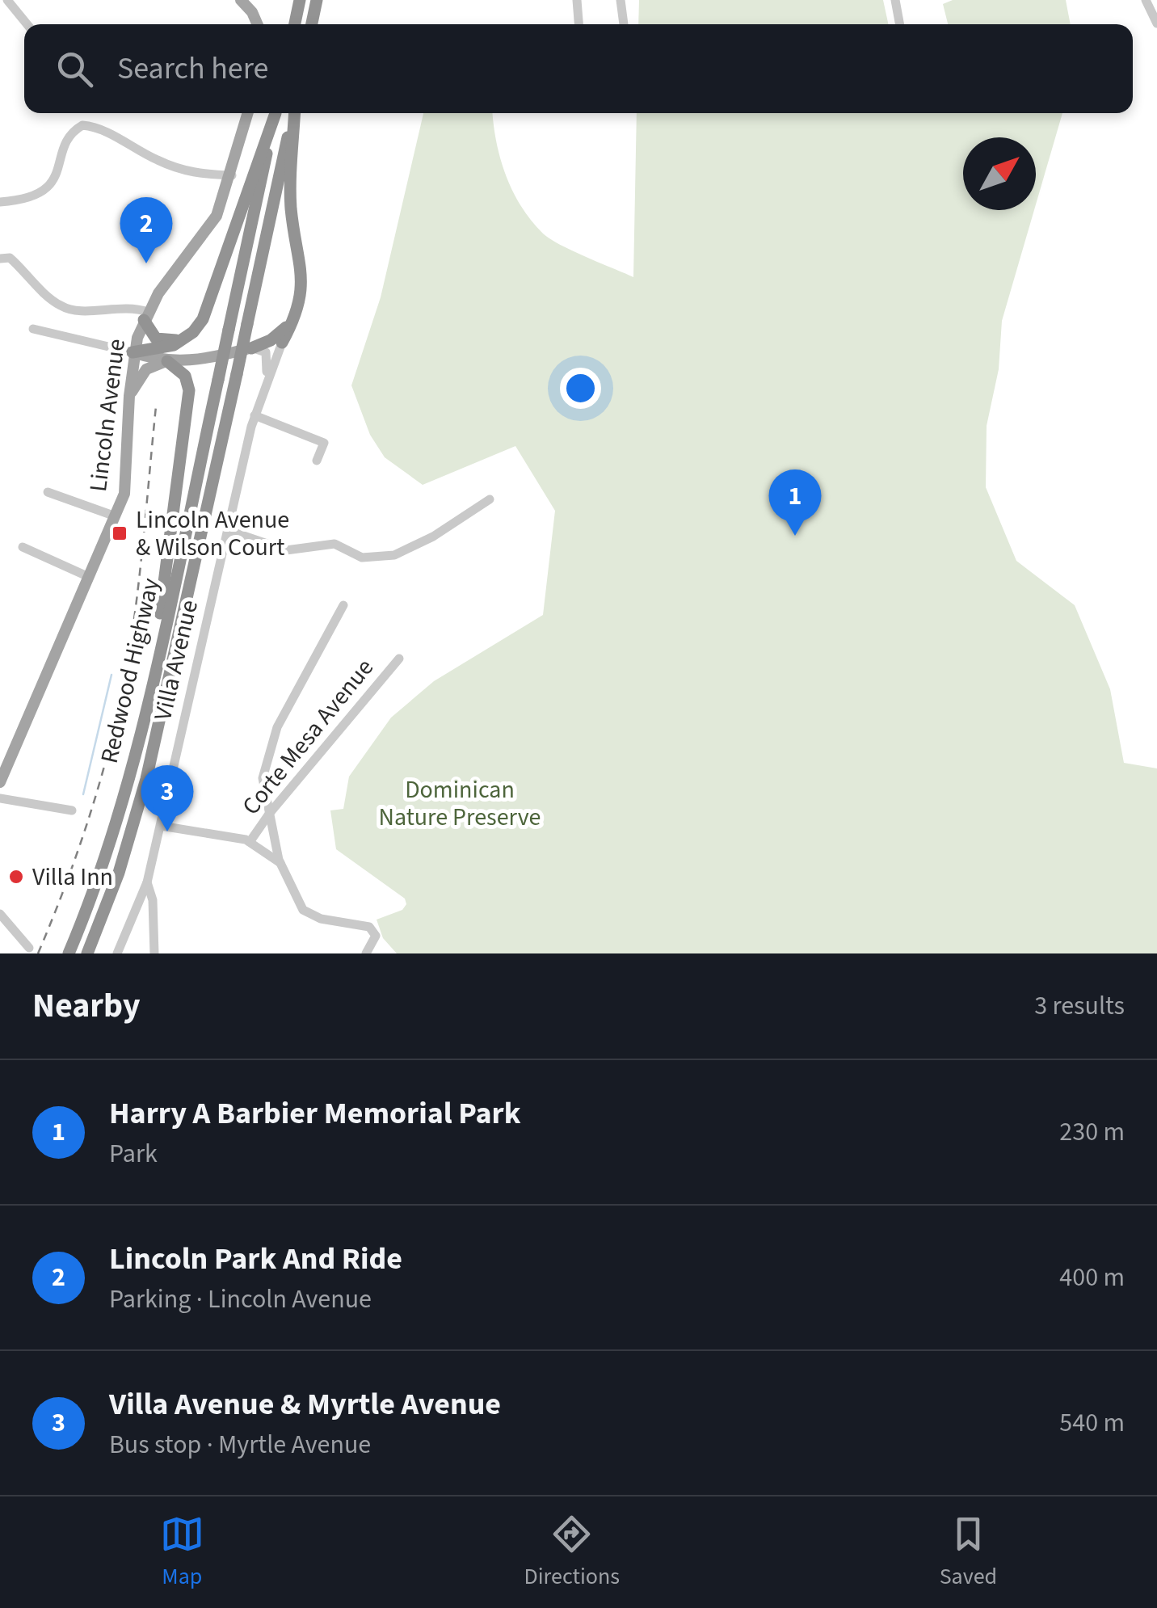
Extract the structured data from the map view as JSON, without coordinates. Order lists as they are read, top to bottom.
{
  "streets": {
    "highway": ["Redwood Highway"],
    "main road": ["Lincoln Avenue"],
    "street": ["Villa Avenue", "Corte Mesa Avenue"]
  },
  "parks": ["Dominican Nature Preserve"],
  "places": {
    "transit": ["Lincoln Avenue & Wilson Court"],
    "other": ["Villa Inn"]
  },
  "north": "top right",
  "page": {
    "search": "Search here",
    "pins": ["2", "1", "3"],
    "heading": ["Nearby", "3 results"],
    "list": [
      {
        "mark": "1",
        "name": "Harry A Barbier Memorial Park",
        "note": "Park",
        "value": "230 m"
      },
      {
        "mark": "2",
        "name": "Lincoln Park And Ride",
        "note": "Parking · Lincoln Avenue",
        "value": "400 m"
      },
      {
        "mark": "3",
        "name": "Villa Avenue & Myrtle Avenue",
        "note": "Bus stop · Myrtle Avenue",
        "value": "540 m"
      }
    ],
    "nav": ["Map", "Directions", "Saved"]
  }
}
